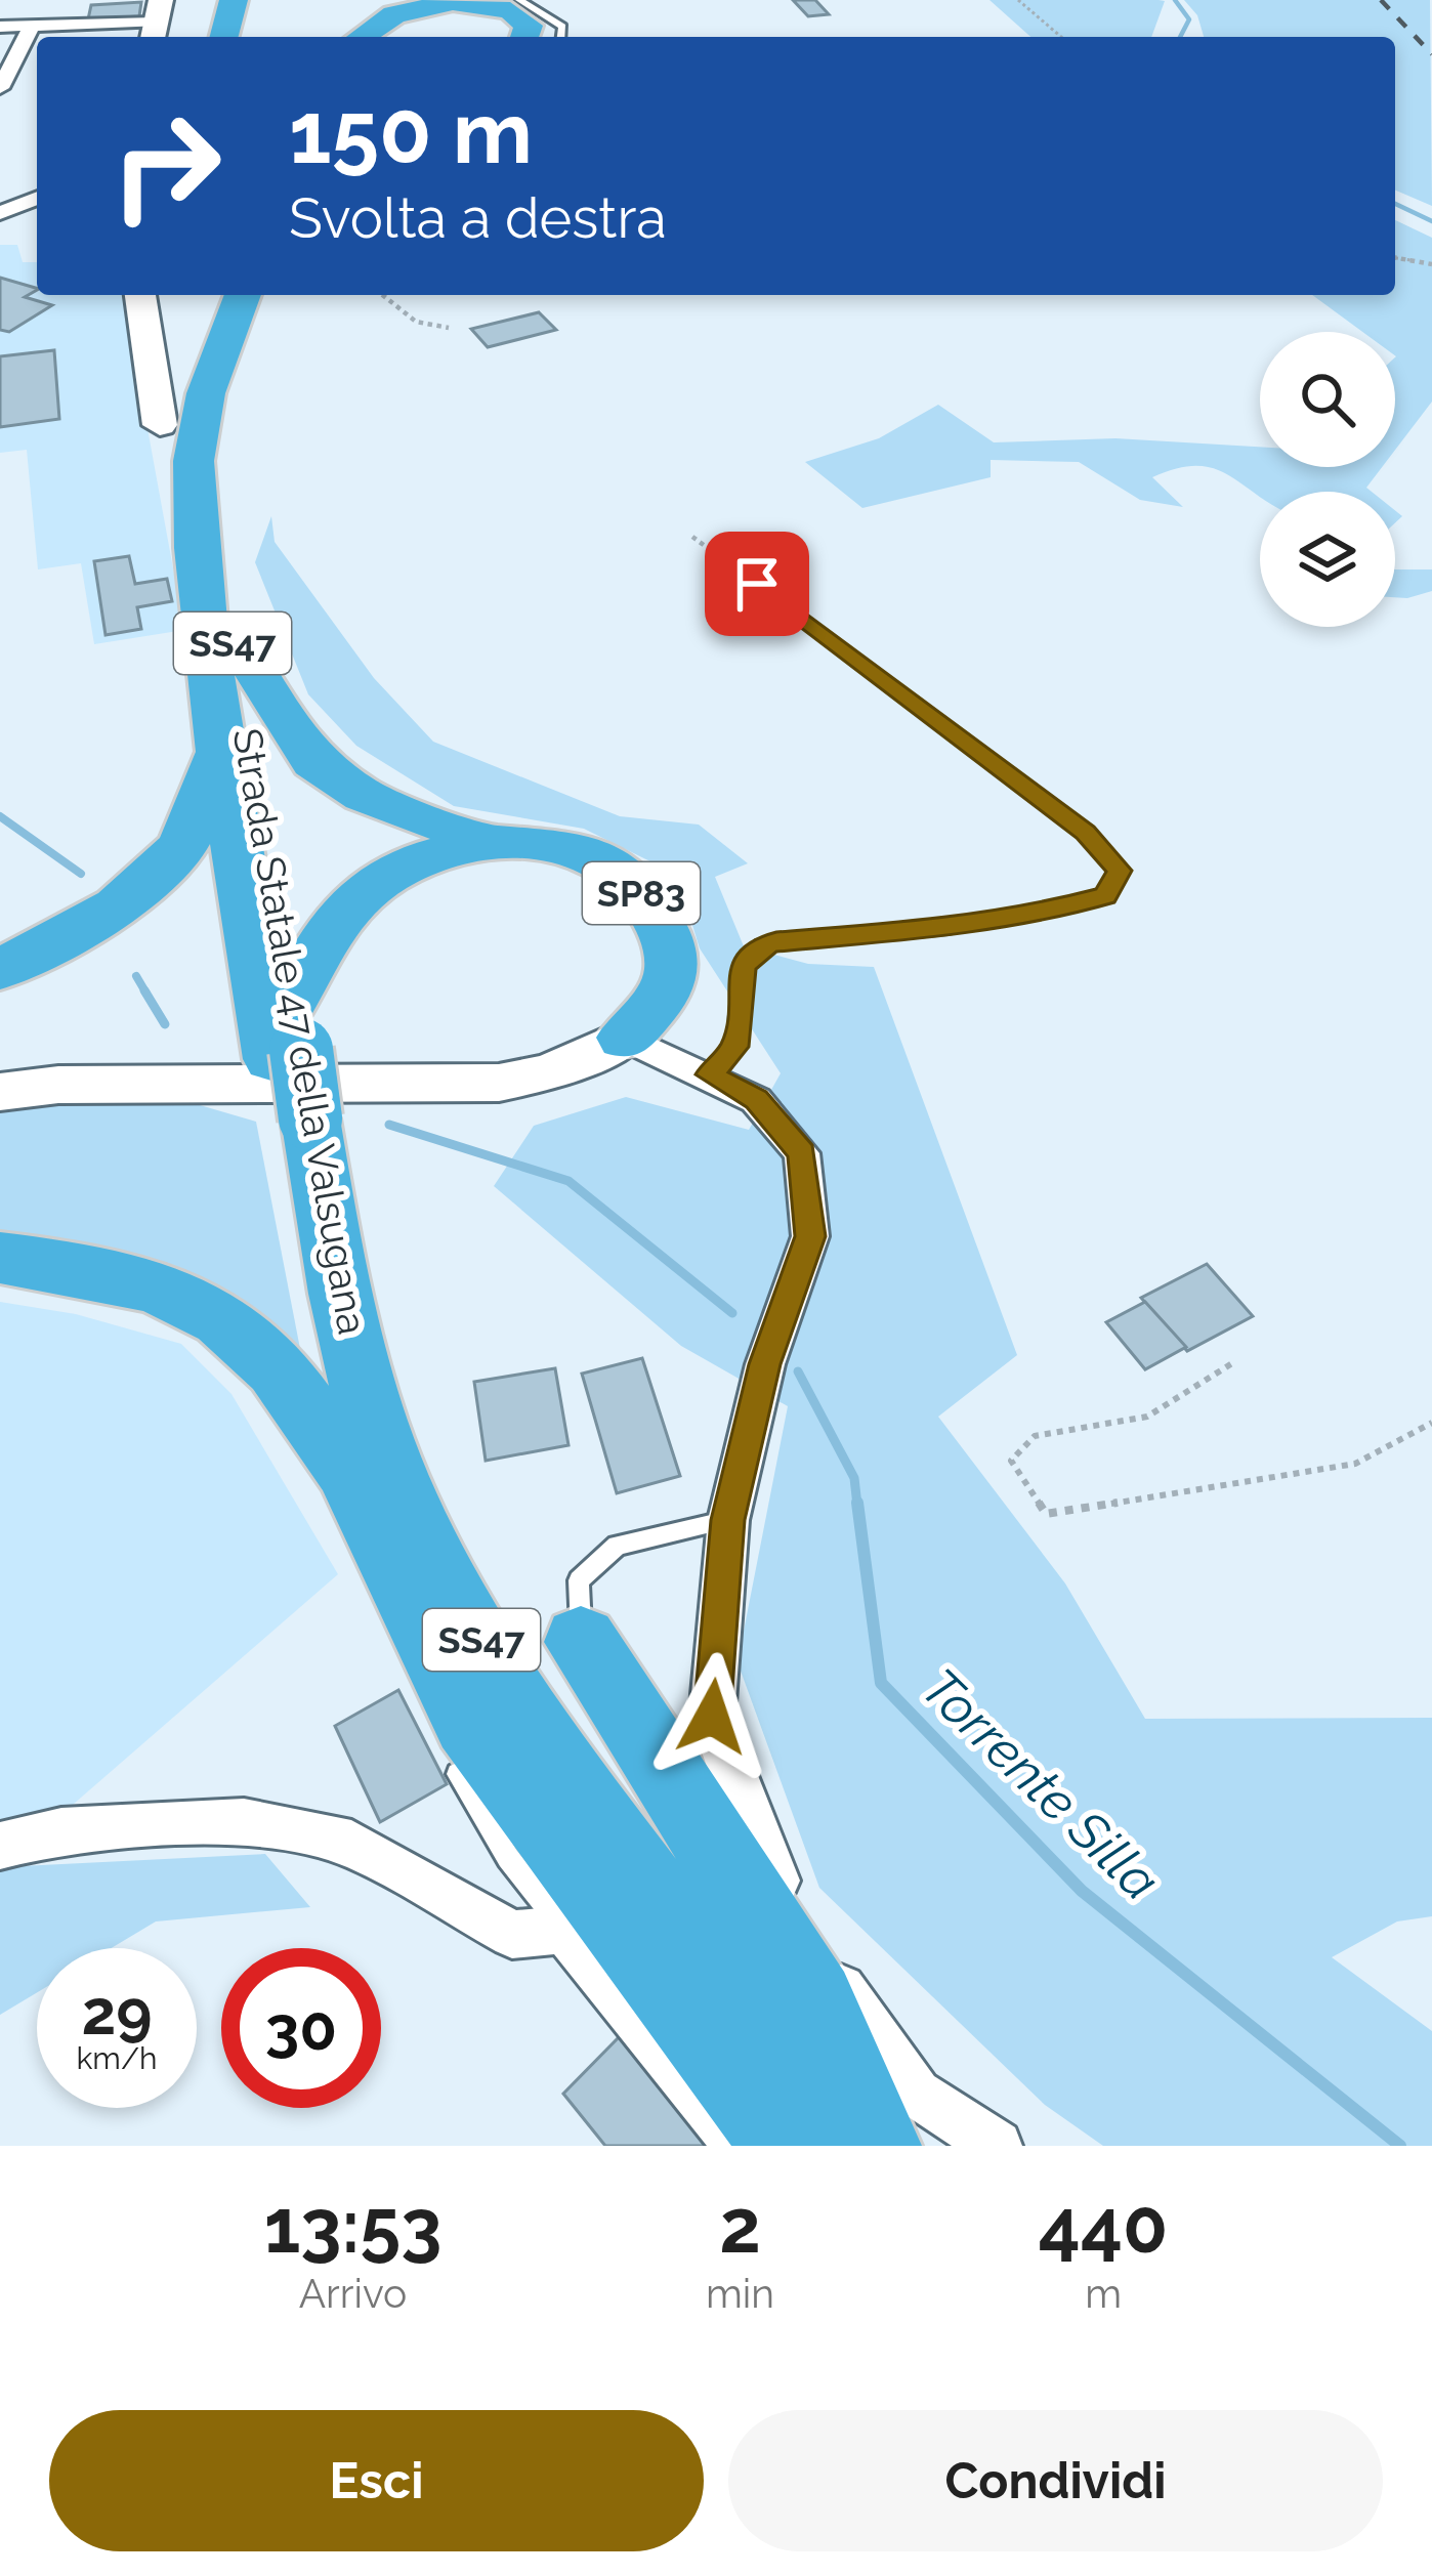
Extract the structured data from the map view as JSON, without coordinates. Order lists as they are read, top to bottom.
{
  "streets": {
    "highway": ["SS47", "SP83", "Strada Statale 47 della Valsugana"]
  },
  "crossings": [
    ["SP83", "Strada Statale 47 della Valsugana"]
  ],
  "water": ["Torrente Silla"],
  "page": {
    "turn": ["150 m", "Svolta a destra"],
    "speed": "29 km/h",
    "limit": "30",
    "eta": [
      "13:53",
      "Arrivo",
      "2",
      "min",
      "440",
      "m"
    ],
    "buttons": ["Esci", "Condividi"]
  }
}
